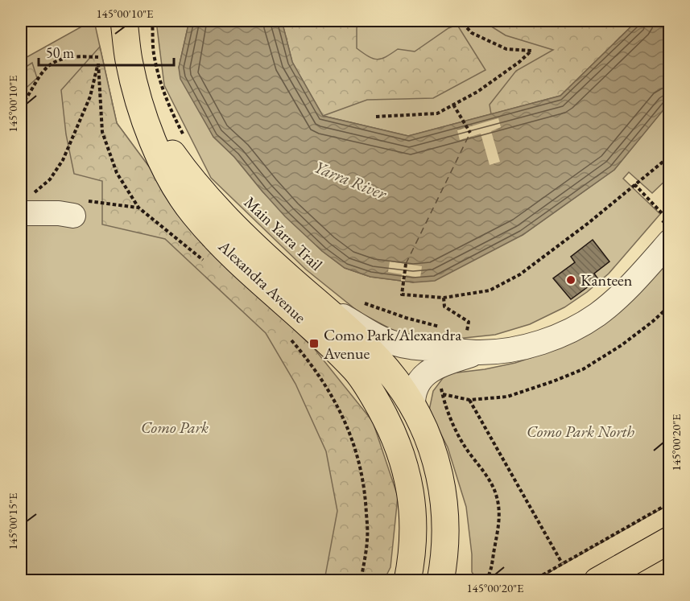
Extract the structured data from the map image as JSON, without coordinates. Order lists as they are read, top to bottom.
{
  "streets": {
    "main road": ["Alexandra Avenue"]
  },
  "water": ["Yarra River"],
  "parks": ["Como Park", "Como Park North"],
  "places": {
    "other": ["Kanteen"],
    "transit": ["Como Park/Alexandra Avenue"]
  },
  "scale_bar": "50 m",
  "coordinates": ["145°00'10\"E", "145°00'20\"E", "145°00'15\"E"]
}
